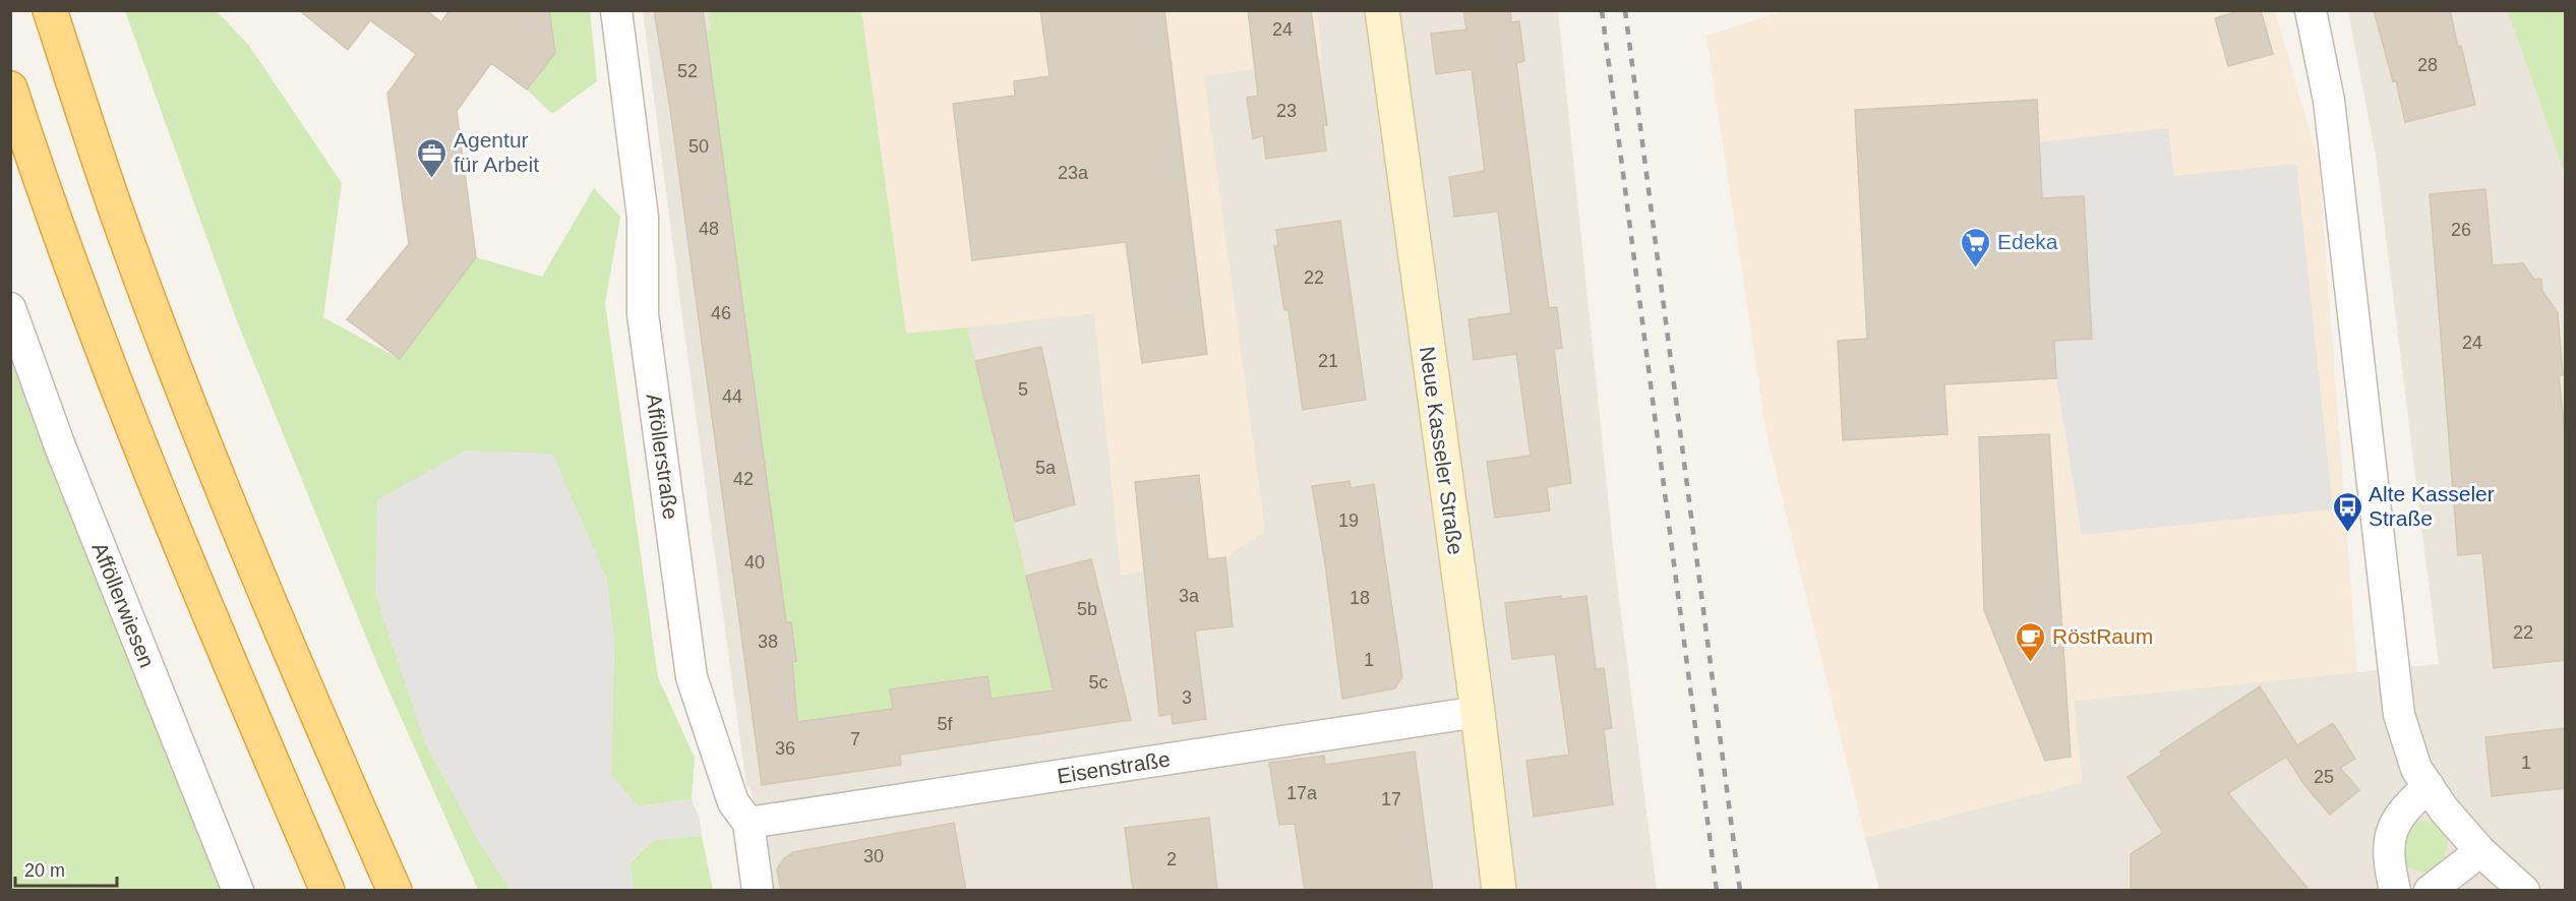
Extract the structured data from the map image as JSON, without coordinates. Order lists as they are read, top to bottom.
{
  "streets": {
    "main road": ["Neue Kasseler Straße"],
    "street": ["Afföllerstraße", "Afföllerwiesen", "Eisenstraße"]
  },
  "crossings": [
    ["Neue Kasseler Straße", "Eisenstraße"],
    ["Afföllerstraße", "Eisenstraße"]
  ],
  "places": {
    "office": ["Agentur für Arbeit"],
    "supermarket": ["Edeka"],
    "bus stop": ["Alte Kasseler Straße"],
    "cafe": ["RöstRaum"]
  },
  "house_numbers": [
    "24",
    "28",
    "52",
    "23",
    "50",
    "23a",
    "48",
    "26",
    "22",
    "46",
    "24",
    "21",
    "5",
    "44",
    "5a",
    "42",
    "19",
    "40",
    "3a",
    "18",
    "5b",
    "22",
    "38",
    "1",
    "5c",
    "3",
    "5f",
    "7",
    "36",
    "1",
    "25",
    "17a",
    "17",
    "30",
    "2"
  ],
  "scale_bar": "20 m"
}
